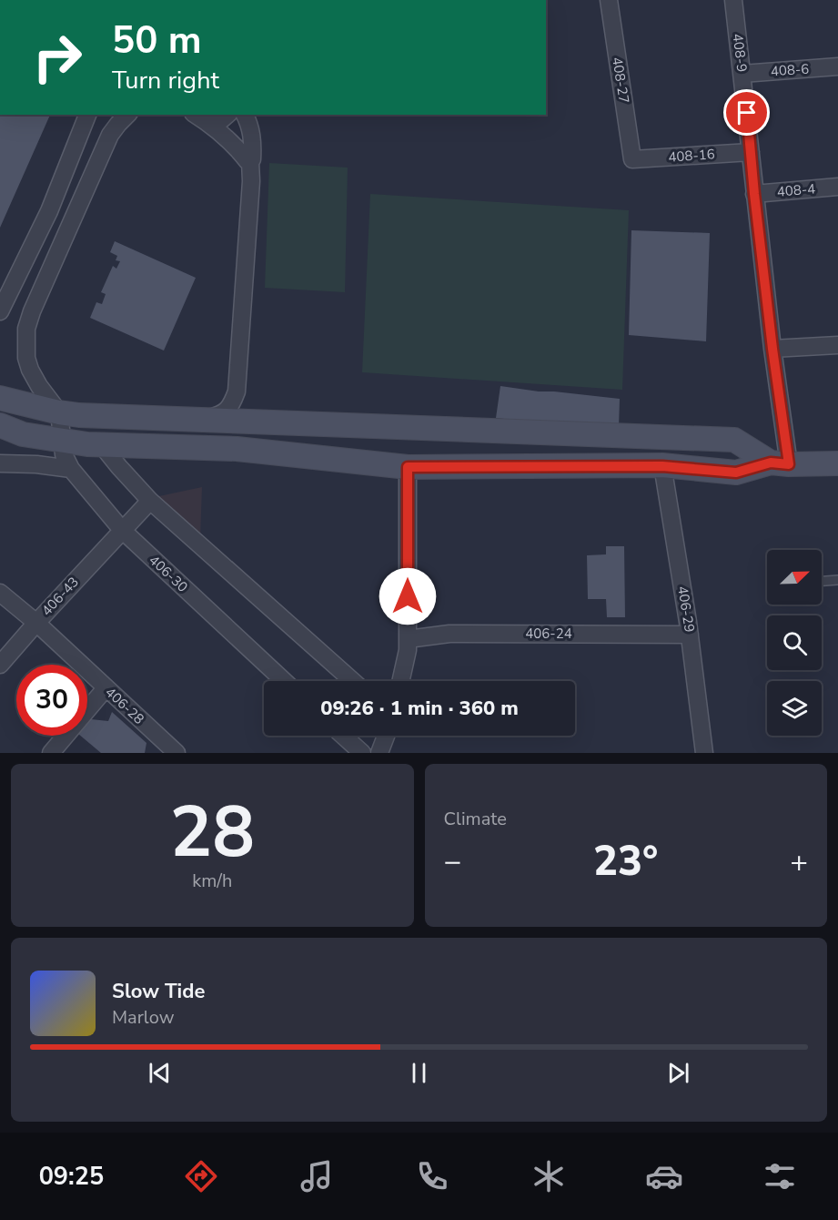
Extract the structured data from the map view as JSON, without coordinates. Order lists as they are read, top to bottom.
{
  "streets": {
    "street": [
      "408-9",
      "408-6",
      "408-27",
      "408-16",
      "408-4",
      "406-30",
      "406-43",
      "406-29",
      "406-24",
      "406-28"
    ]
  },
  "crossings": [
    ["408-9", "408-6"],
    ["408-9", "408-16"],
    ["408-9", "408-4"],
    ["408-27", "408-16"],
    ["406-30", "406-43"],
    ["406-43", "406-28"],
    ["406-29", "406-24"]
  ],
  "north": "top right",
  "page": {
    "turn": ["50 m", "Turn right"],
    "limit": "30",
    "trip": "09:26 · 1 min · 360 m",
    "tile": [
      ["28", "km/h"],
      "Climate"
    ],
    "heat": ["−", "23°", "+"],
    "song": ["Slow Tide", "Marlow"],
    "tabs": "09:25"
  }
}
